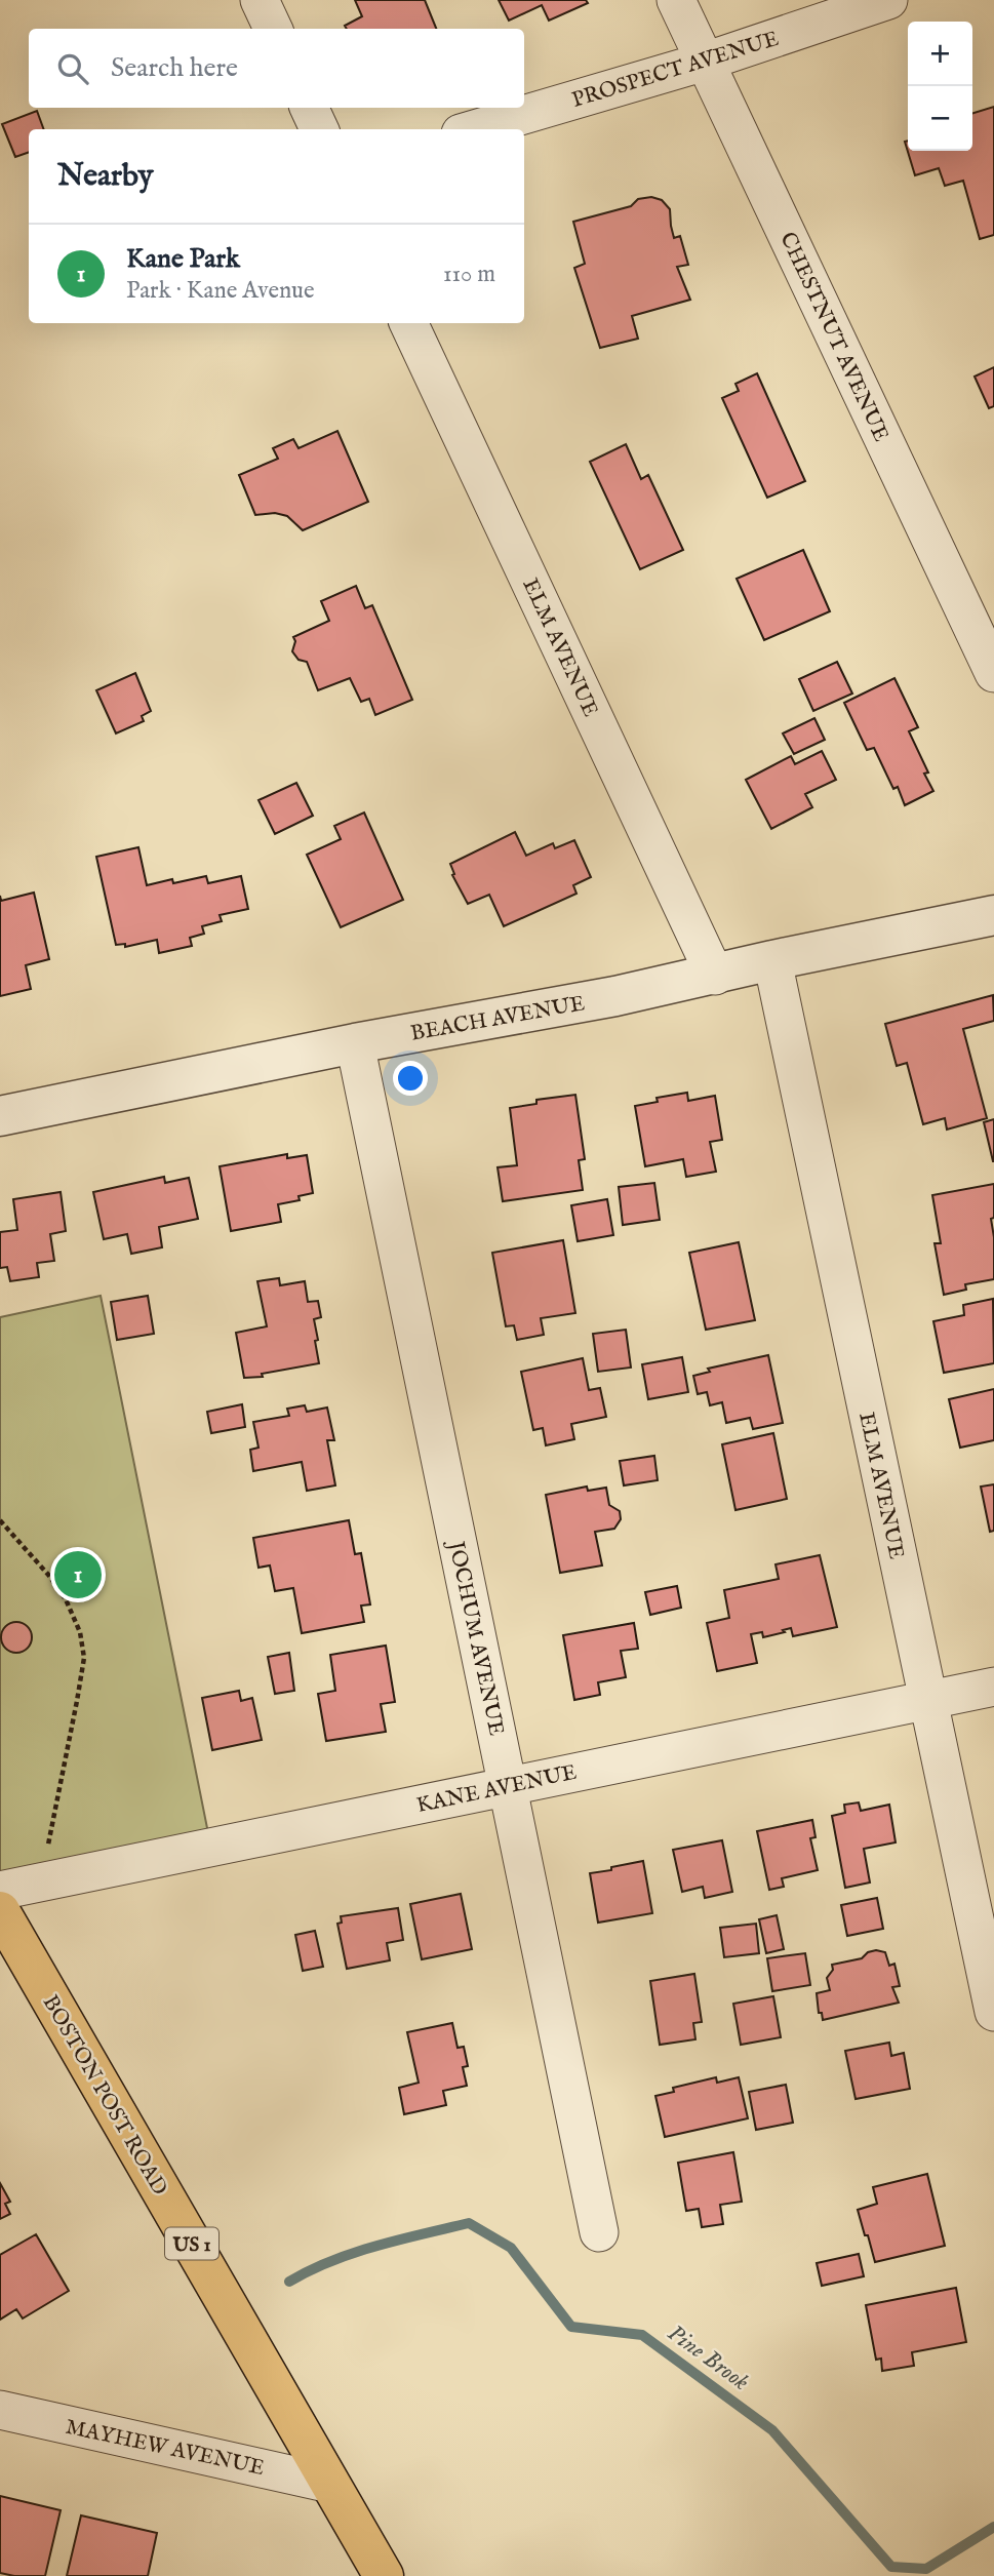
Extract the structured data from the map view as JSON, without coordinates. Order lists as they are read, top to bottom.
{
  "streets": {
    "main road": ["BOSTON POST ROAD", "US 1"],
    "street": [
      "PROSPECT AVENUE",
      "CHESTNUT AVENUE",
      "ELM AVENUE",
      "BEACH AVENUE",
      "JOCHUM AVENUE",
      "KANE AVENUE",
      "MAYHEW AVENUE"
    ]
  },
  "crossings": [
    ["PROSPECT AVENUE", "CHESTNUT AVENUE"],
    ["ELM AVENUE", "BEACH AVENUE"],
    ["ELM AVENUE", "KANE AVENUE"],
    ["BEACH AVENUE", "JOCHUM AVENUE"],
    ["JOCHUM AVENUE", "KANE AVENUE"],
    ["BOSTON POST ROAD", "MAYHEW AVENUE"]
  ],
  "water": ["Pine Brook"],
  "page": {
    "map_buttons": ["+", "−"],
    "search": "Search here",
    "heading": "Nearby",
    "list": [
      {
        "mark": "1",
        "name": "Kane Park",
        "note": "Park · Kane Avenue",
        "value": "110 m"
      }
    ],
    "pins": "1"
  }
}
